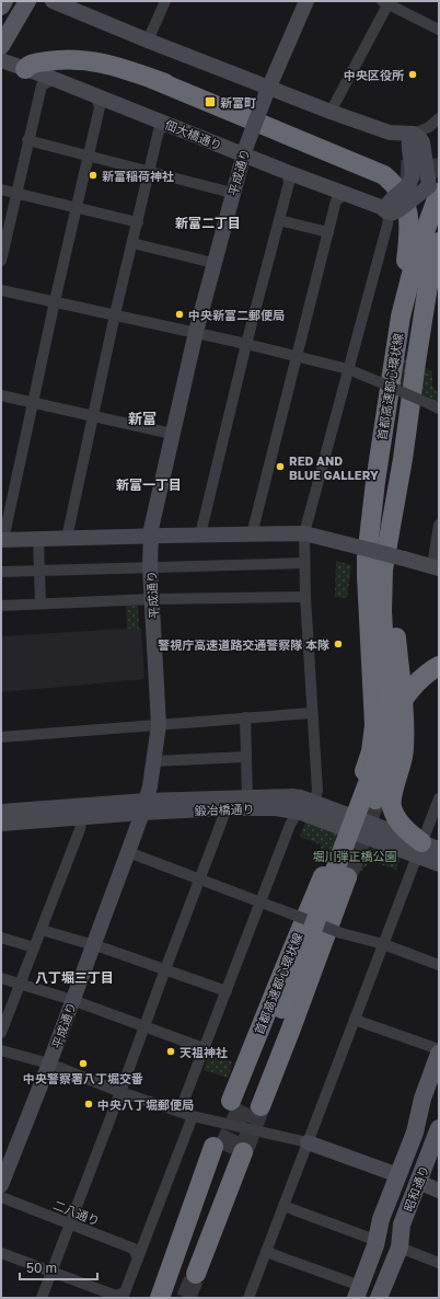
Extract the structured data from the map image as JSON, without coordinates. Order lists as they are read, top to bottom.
{
  "streets": {
    "highway": ["首都高速都心環状線"],
    "main road": ["昭和通り"],
    "street": [
      "佃大橋通り",
      "平成通り",
      "鍛冶橋通り",
      "二八通り"
    ]
  },
  "crossings": [
    ["佃大橋通り", "平成通り"],
    ["平成通り", "鍛冶橋通り"]
  ],
  "districts": [
    "新富二丁目",
    "新富",
    "新富一丁目",
    "八丁堀三丁目"
  ],
  "parks": ["堀川弾正橋公園"],
  "places": {
    "other": [
      "中央区役所",
      "新富稲荷神社",
      "中央新富二郵便局",
      "RED AND BLUE GALLERY",
      "警視庁高速道路交通警察隊 本隊",
      "天祖神社",
      "中央警察署八丁堀交番",
      "中央八丁堀郵便局"
    ],
    "transit": ["新富町"]
  },
  "scale_bar": "50 m"
}
